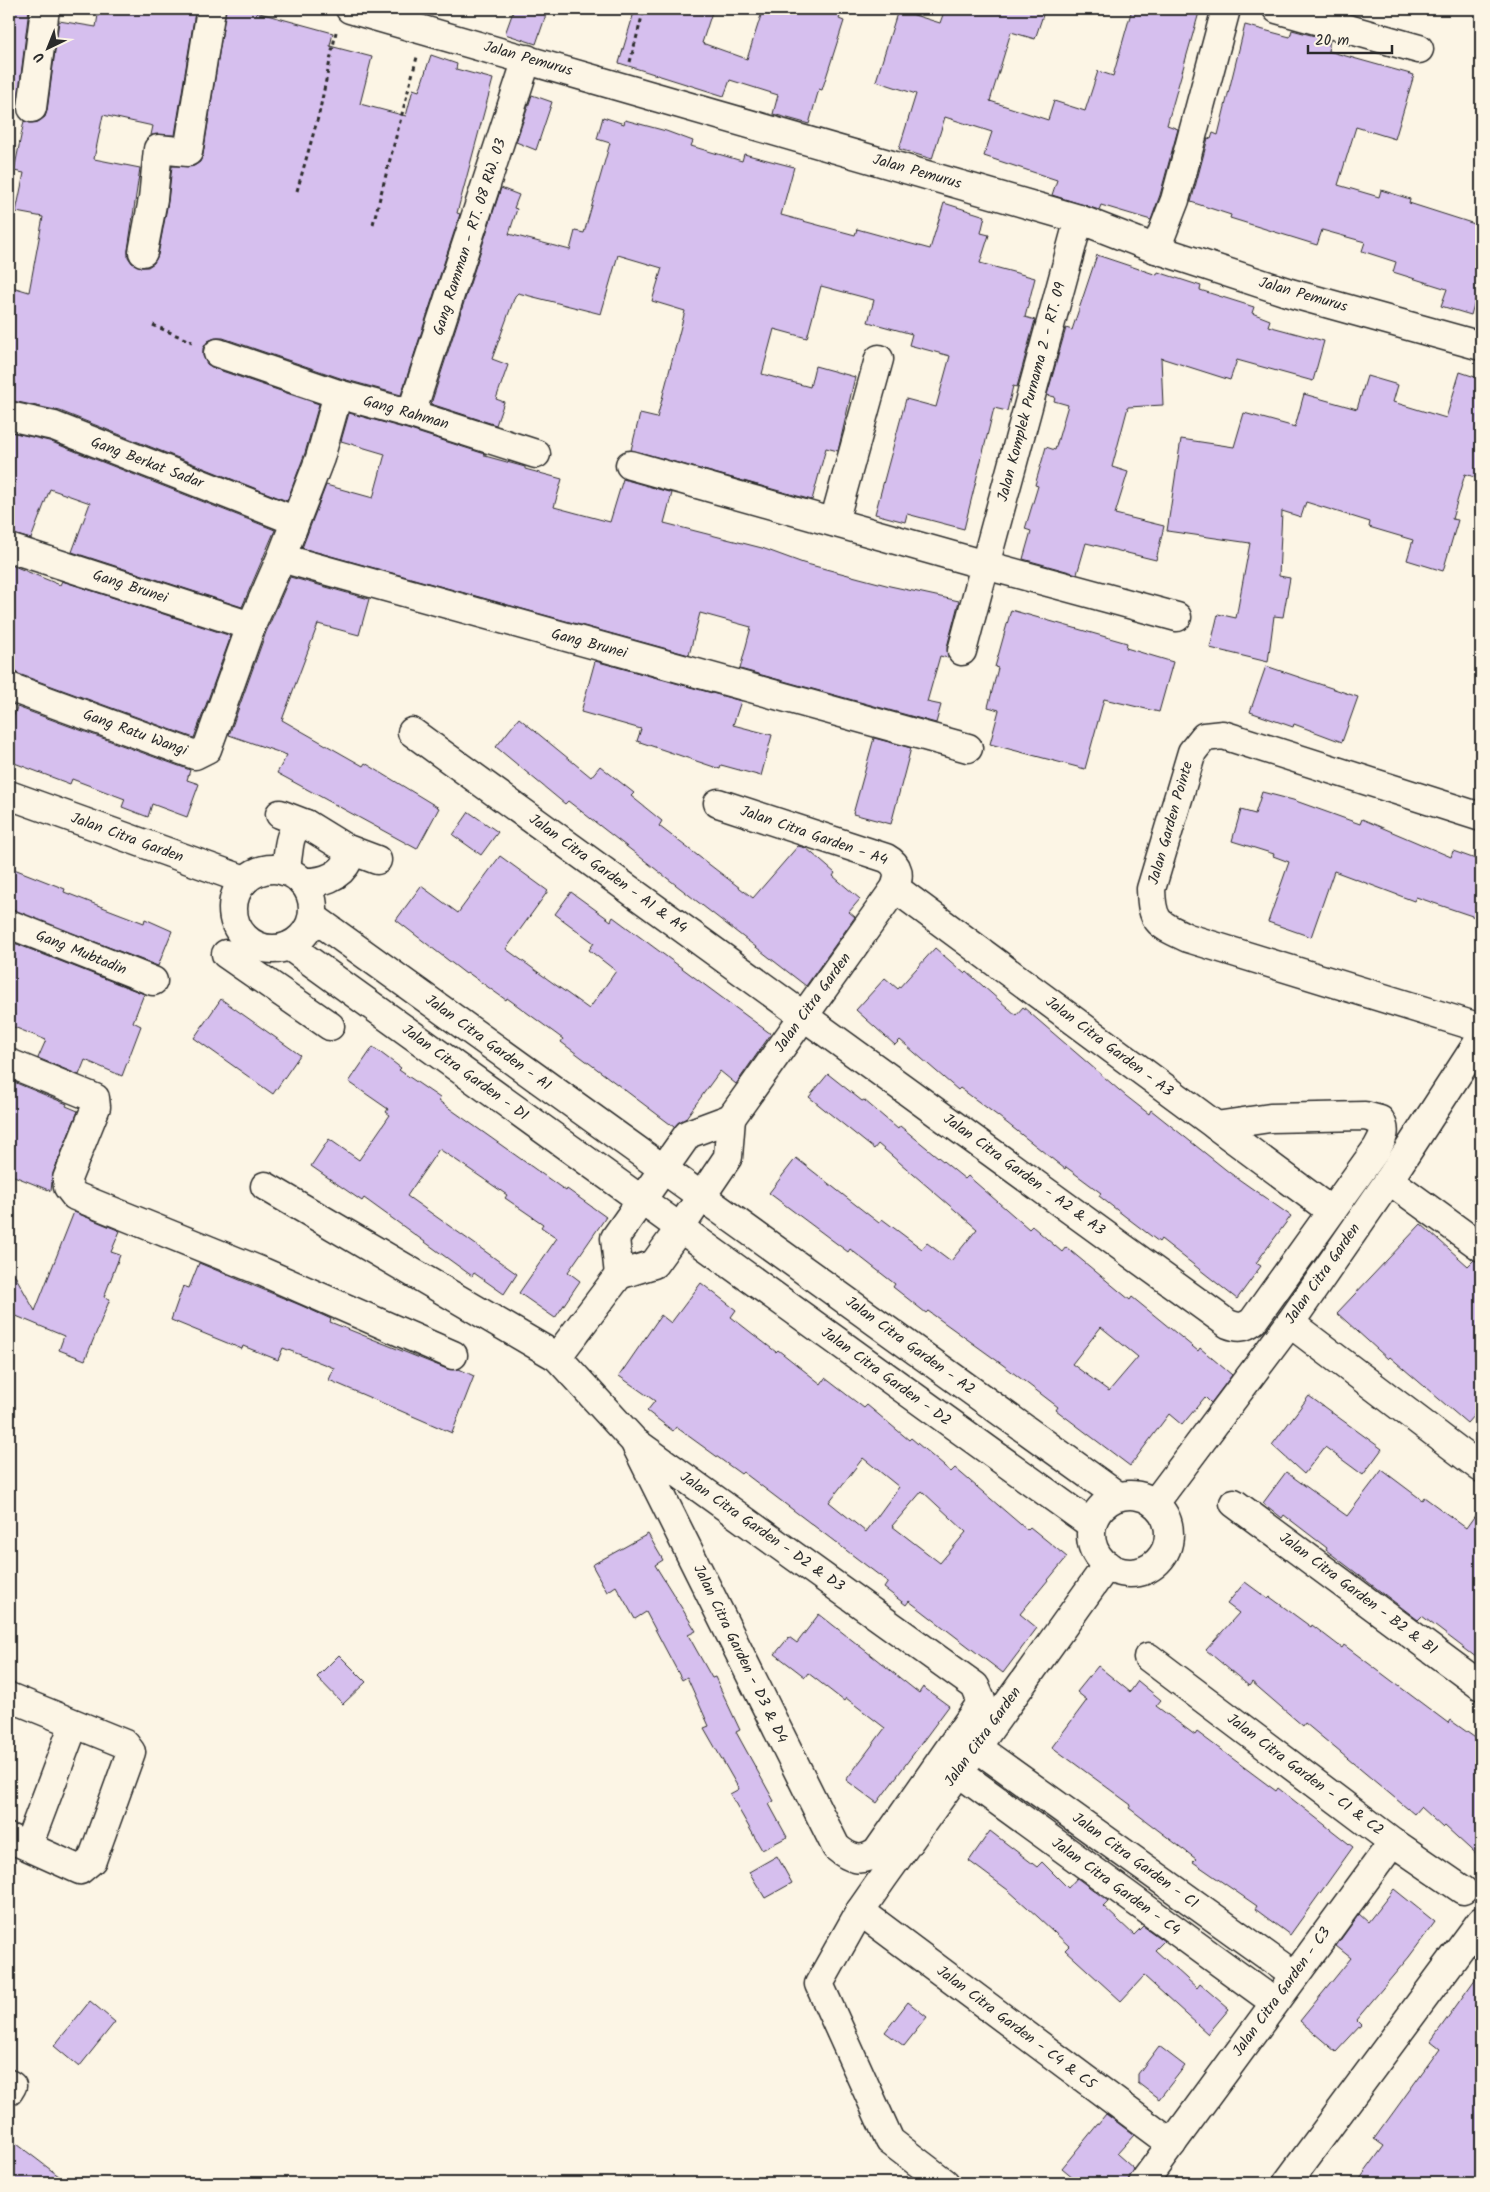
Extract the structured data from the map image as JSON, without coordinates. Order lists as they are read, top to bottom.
{
  "streets": {
    "street": [
      "Jalan Pemurus",
      "Gang Ramman - RT. 08 RW. 03",
      "Jalan Komplek Purnama 2 - RT. 09",
      "Gang Rahman",
      "Gang Berkat Sadar",
      "Gang Brunei",
      "Gang Ratu Wangi",
      "Jalan Garden Pointe",
      "Jalan Citra Garden - A4",
      "Jalan Citra Garden",
      "Jalan Citra Garden - A1 & A4",
      "Gang Mubtadin",
      "Jalan Citra Garden - A1",
      "Jalan Citra Garden - A3",
      "Jalan Citra Garden - D1",
      "Jalan Citra Garden - A2 & A3",
      "Jalan Citra Garden - A2",
      "Jalan Citra Garden - D2",
      "Jalan Citra Garden - D2 & D3",
      "Jalan Citra Garden - B2 & B1",
      "Jalan Citra Garden - D3 & D4",
      "Jalan Citra Garden - C1 & C2",
      "Jalan Citra Garden - C1",
      "Jalan Citra Garden - C4",
      "Jalan Citra Garden - C3",
      "Jalan Citra Garden - C4 & C5"
    ]
  },
  "crossings": [
    ["Jalan Pemurus", "Gang Ramman - RT. 08 RW. 03"],
    ["Jalan Pemurus", "Jalan Komplek Purnama 2 - RT. 09"],
    ["Gang Ramman - RT. 08 RW. 03", "Gang Rahman"],
    ["Gang Brunei", "Gang Ratu Wangi"],
    ["Jalan Citra Garden - A4", "Jalan Citra Garden"],
    ["Jalan Citra Garden - A4", "Jalan Citra Garden - A3"],
    ["Jalan Citra Garden", "Jalan Citra Garden - A1 & A4"],
    ["Jalan Citra Garden", "Jalan Citra Garden - A1"],
    ["Jalan Citra Garden", "Jalan Citra Garden - A3"],
    ["Jalan Citra Garden", "Jalan Citra Garden - D1"],
    ["Jalan Citra Garden", "Jalan Citra Garden - A2 & A3"],
    ["Jalan Citra Garden", "Jalan Citra Garden - A2"],
    ["Jalan Citra Garden", "Jalan Citra Garden - D2"],
    ["Jalan Citra Garden", "Jalan Citra Garden - D2 & D3"],
    ["Jalan Citra Garden", "Jalan Citra Garden - D3 & D4"],
    ["Jalan Citra Garden", "Jalan Citra Garden - C1"],
    ["Jalan Citra Garden", "Jalan Citra Garden - C4"],
    ["Jalan Citra Garden", "Jalan Citra Garden - C4 & C5"],
    ["Jalan Citra Garden - A1 & A4", "Jalan Citra Garden - A2 & A3"],
    ["Jalan Citra Garden - A1", "Jalan Citra Garden - D1"],
    ["Jalan Citra Garden - A1", "Jalan Citra Garden - A2"],
    ["Jalan Citra Garden - D1", "Jalan Citra Garden - D2"],
    ["Jalan Citra Garden - A2", "Jalan Citra Garden - D2"],
    ["Jalan Citra Garden - D2 & D3", "Jalan Citra Garden - D3 & D4"],
    ["Jalan Citra Garden - C1 & C2", "Jalan Citra Garden - C3"],
    ["Jalan Citra Garden - C1", "Jalan Citra Garden - C3"],
    ["Jalan Citra Garden - C4", "Jalan Citra Garden - C3"],
    ["Jalan Citra Garden - C3", "Jalan Citra Garden - C4 & C5"]
  ],
  "scale_bar": "20 m",
  "north": "bottom left"
}
